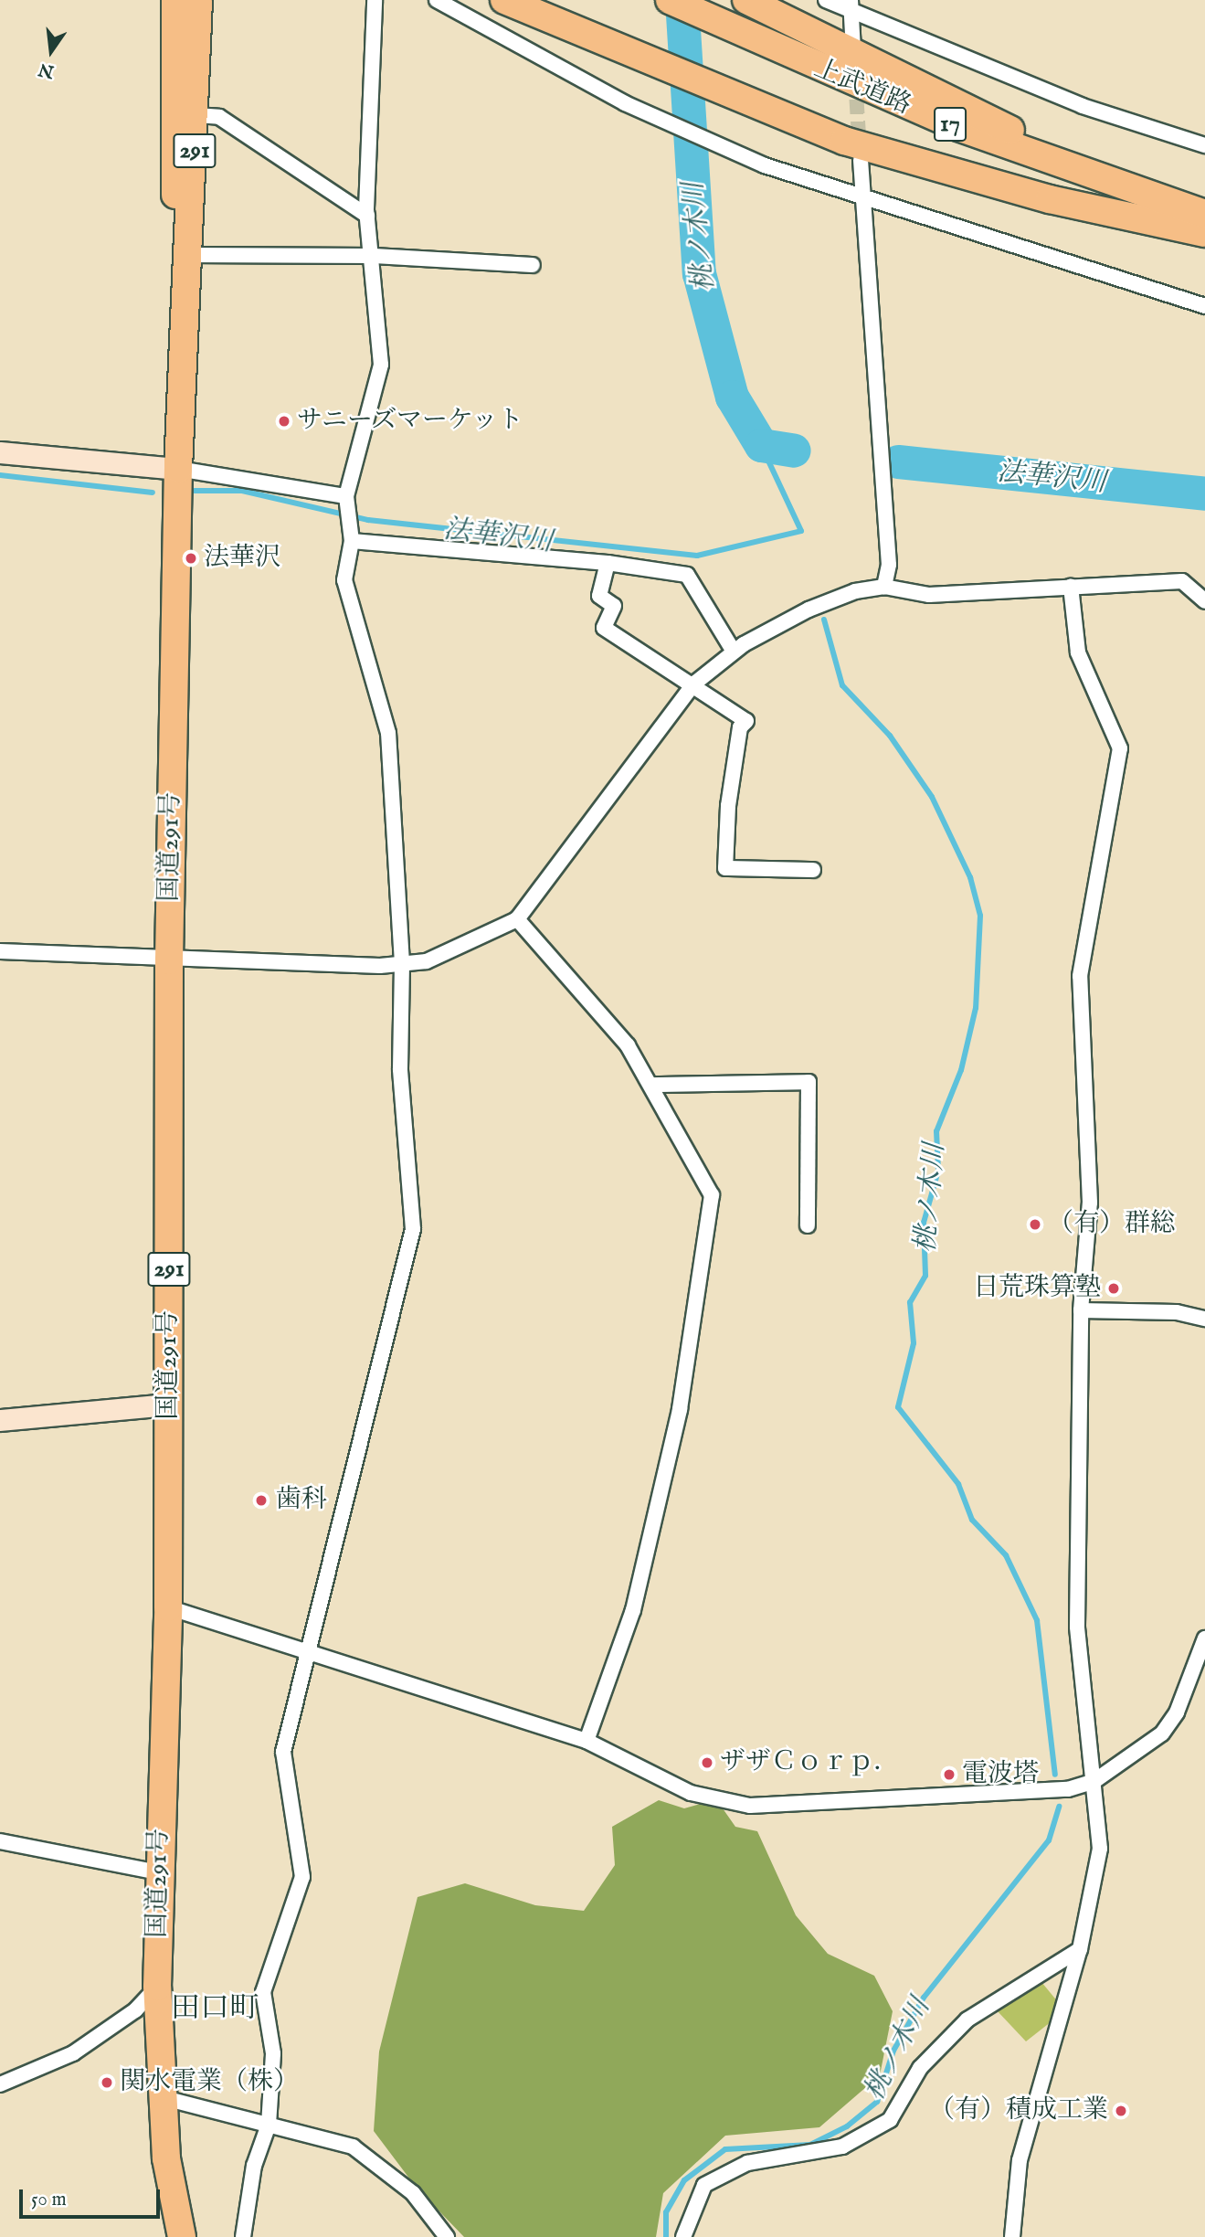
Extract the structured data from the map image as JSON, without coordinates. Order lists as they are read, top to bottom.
{
  "streets": {
    "highway": [
      "上武道路",
      "17",
      "291",
      "国道291号"
    ]
  },
  "districts": ["田口町"],
  "water": ["桃ノ木川", "法華沢川"],
  "places": [
    "サニーズマーケット",
    "法華沢",
    "（有）群総",
    "日荒珠算塾",
    "歯科",
    "ザザＣｏｒｐ．",
    "電波塔",
    "関水電業（株）",
    "（有）積成工業"
  ],
  "scale_bar": "50 m",
  "north": "bottom"
}
